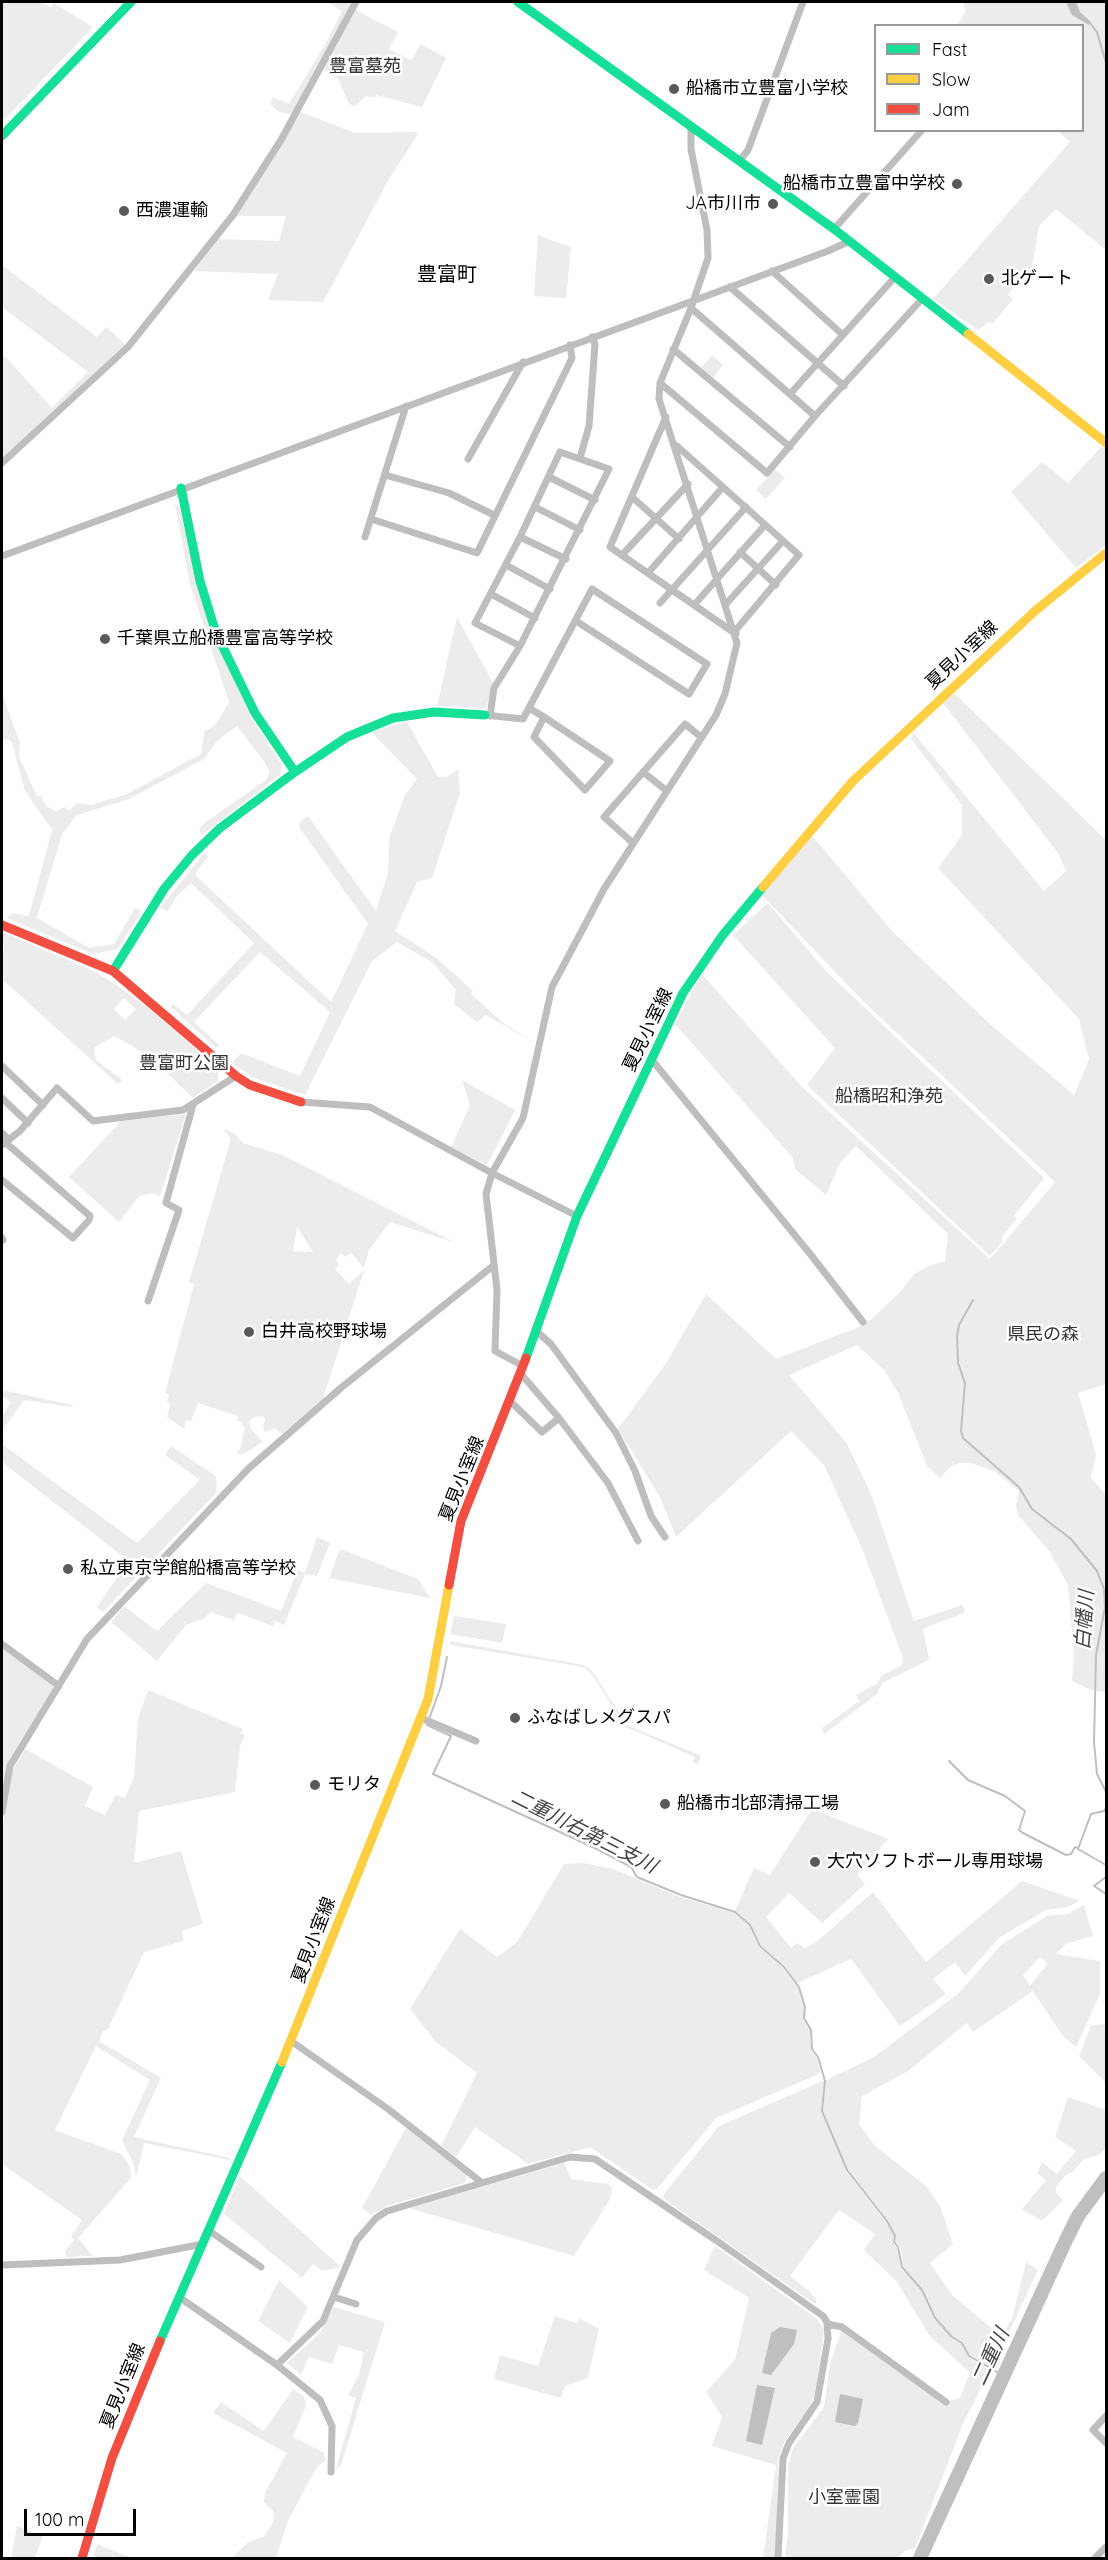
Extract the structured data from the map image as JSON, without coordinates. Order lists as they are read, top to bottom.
{
  "streets": {
    "main road": ["夏見小室線"]
  },
  "districts": ["豊富町"],
  "water": ["白幡川", "二重川右第三支川", "二重川"],
  "parks": [
    "豊富墓苑",
    "豊富町公園",
    "船橋昭和浄苑",
    "県民の森",
    "小室霊園"
  ],
  "places": [
    "船橋市立豊富小学校",
    "船橋市立豊富中学校",
    "JA市川市",
    "西濃運輸",
    "北ゲート",
    "千葉県立船橋豊富高等学校",
    "白井高校野球場",
    "私立東京学館船橋高等学校",
    "ふなばしメグスパ",
    "モリタ",
    "船橋市北部清掃工場",
    "大穴ソフトボール専用球場"
  ],
  "legend": ["Fast", "Slow", "Jam"],
  "scale_bar": "100 m"
}
